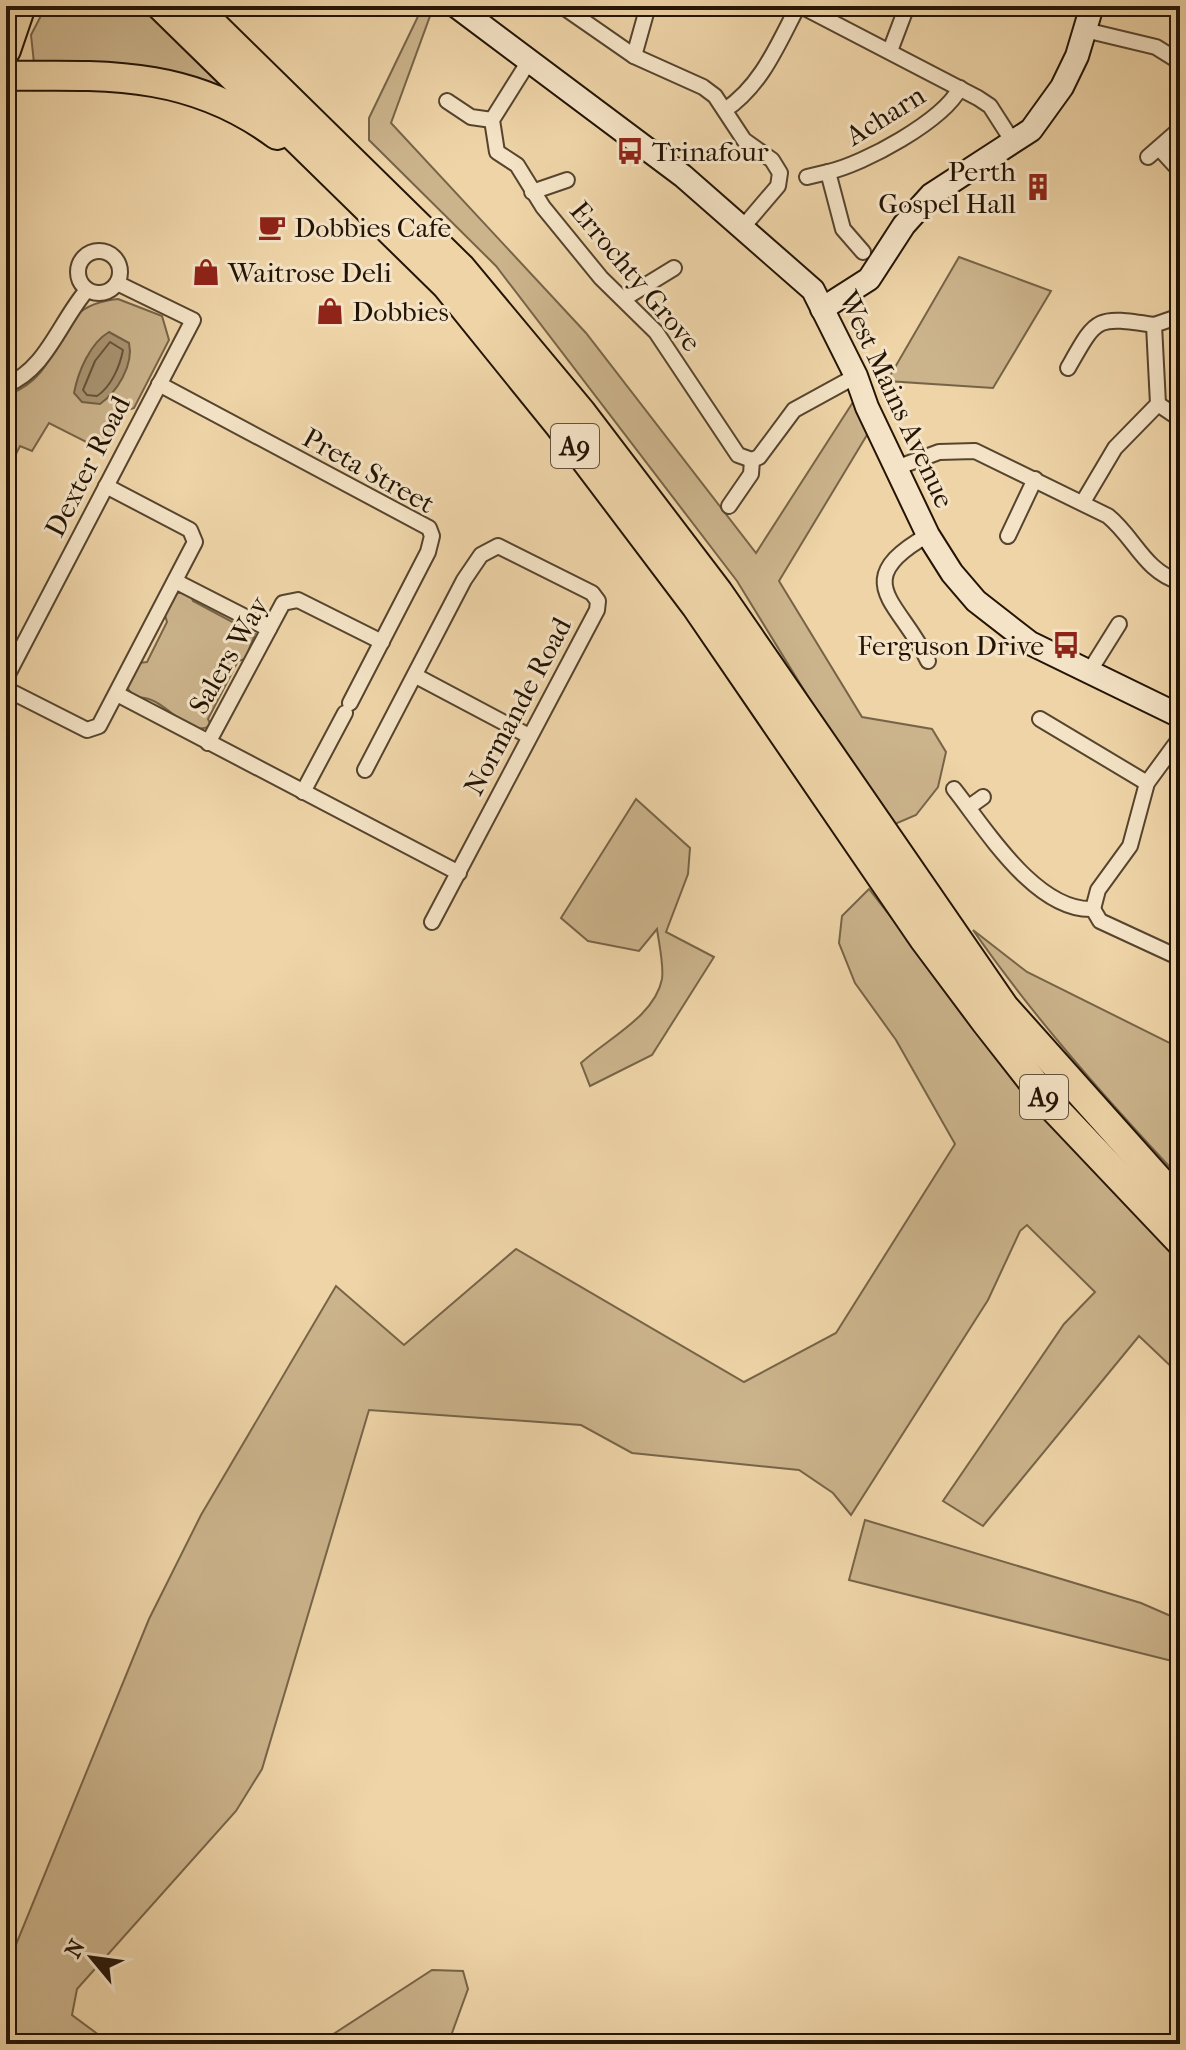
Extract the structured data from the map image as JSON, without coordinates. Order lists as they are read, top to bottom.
{
  "streets": {
    "highway": ["A9"],
    "street": [
      "Acharn",
      "Errochty Grove",
      "West Mains Avenue",
      "Dexter Road",
      "Preta Street",
      "Salers Way",
      "Normande Road"
    ]
  },
  "crossings": [
    ["Dexter Road", "Preta Street"],
    ["Preta Street", "Salers Way"]
  ],
  "places": {
    "bus stop": ["Trinafour", "Ferguson Drive"],
    "building": ["Perth Gospel Hall"],
    "cafe": ["Dobbies Cafe"],
    "shop": ["Waitrose Deli", "Dobbies"]
  },
  "north": "top left"
}
